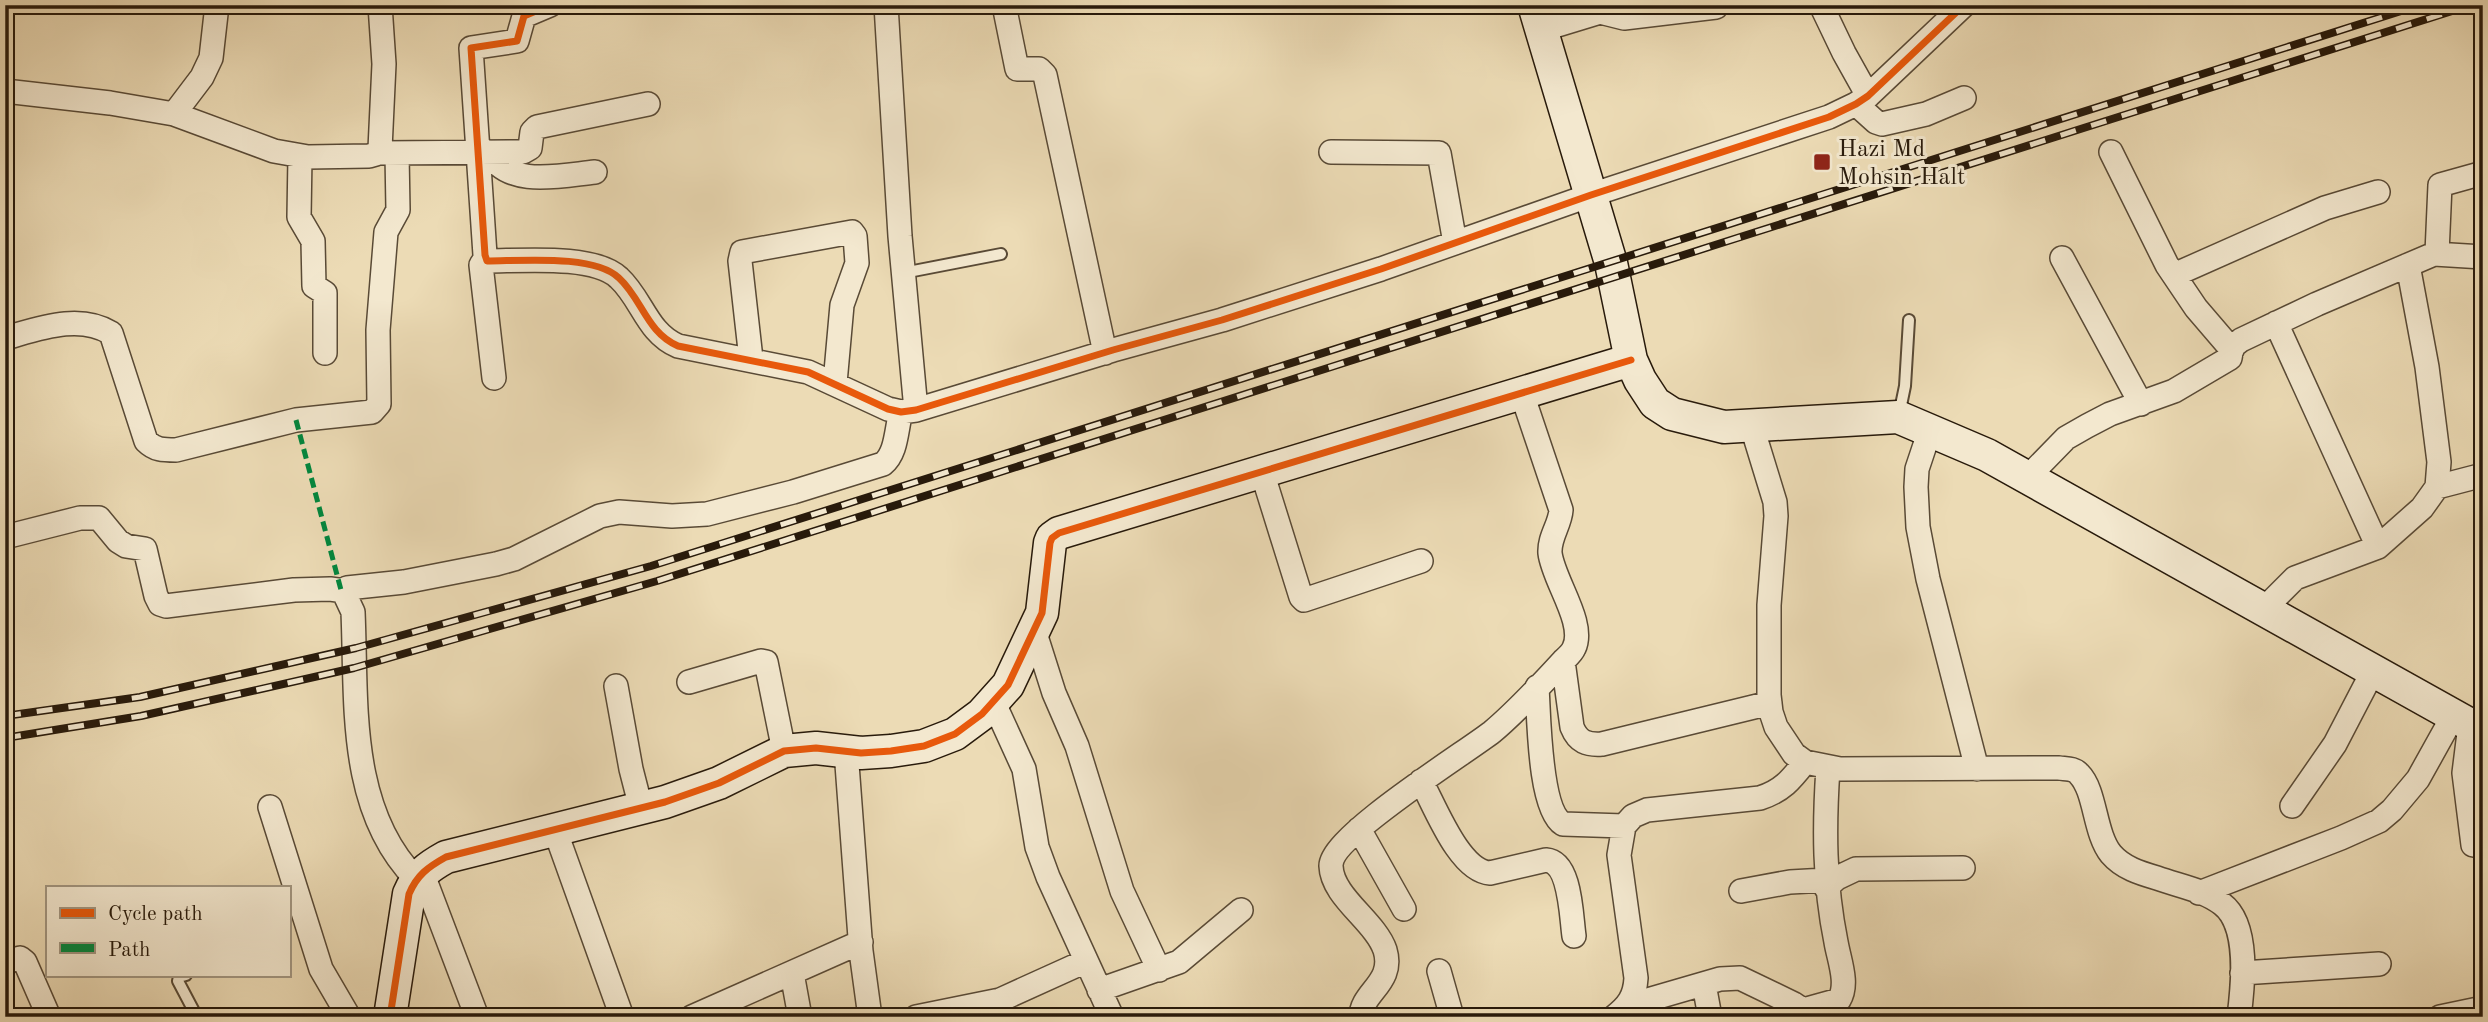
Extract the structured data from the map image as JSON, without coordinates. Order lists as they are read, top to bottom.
{
  "places": {
    "transit": ["Hazi Md Mohsin Halt"]
  },
  "legend": ["Cycle path", "Path"]
}
